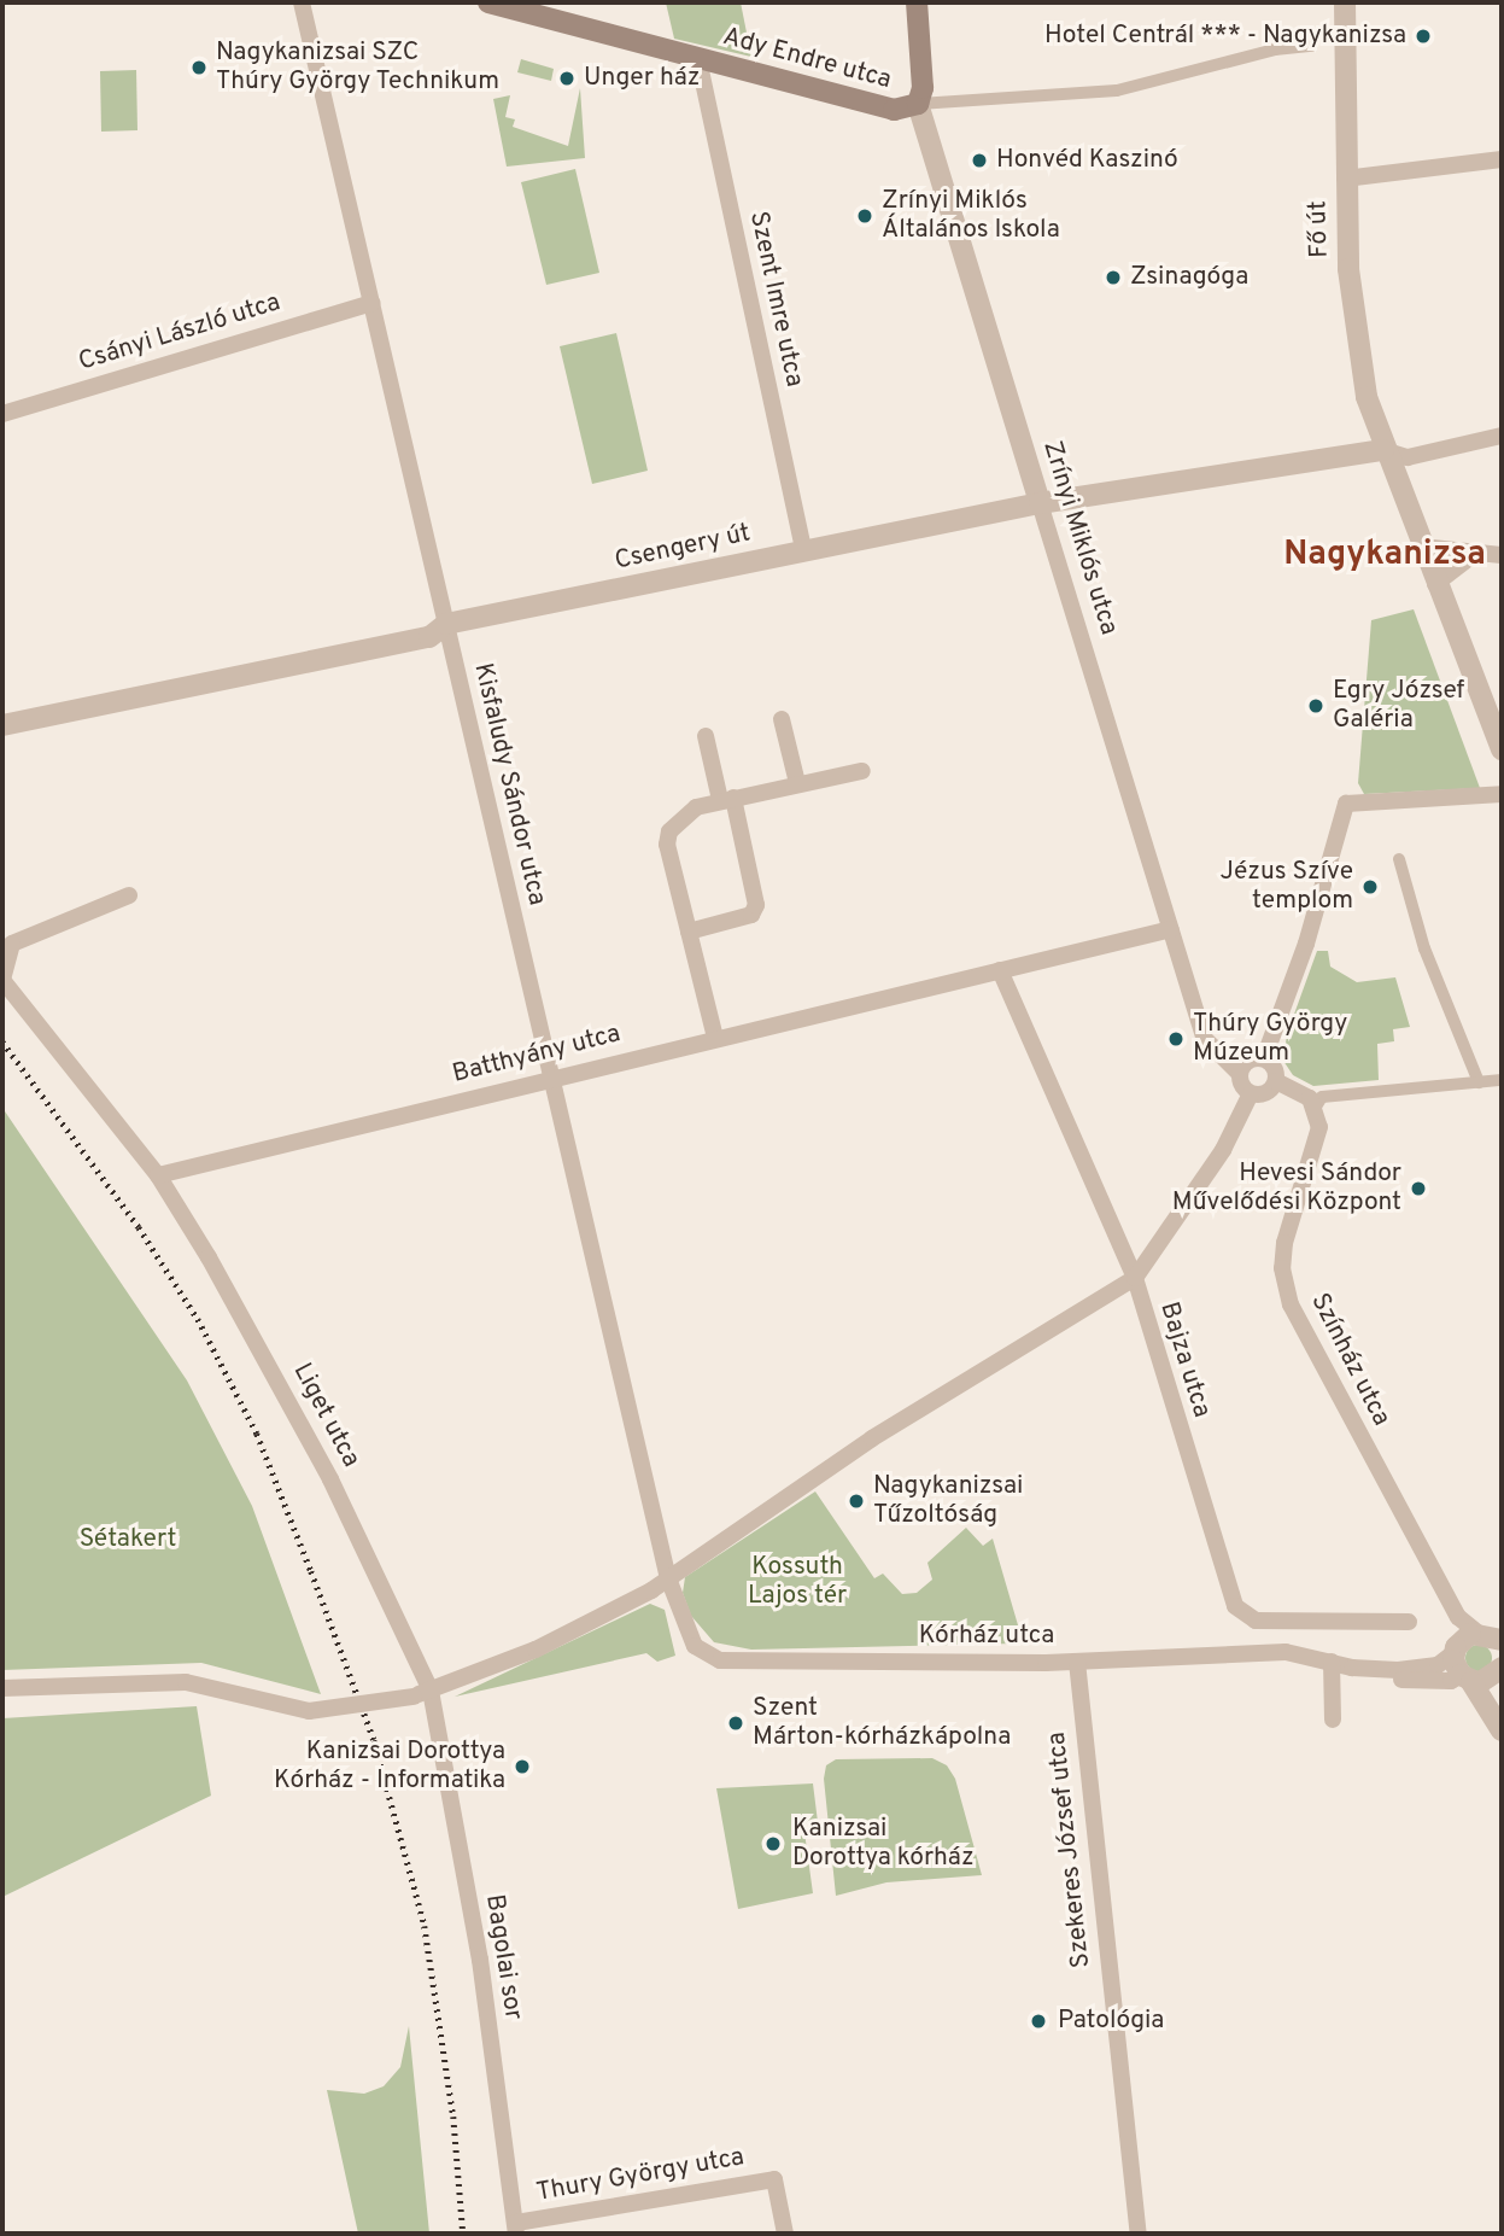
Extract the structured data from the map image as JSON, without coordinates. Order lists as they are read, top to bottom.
{
  "streets": {
    "main road": ["Ady Endre utca", "Zrínyi Miklós utca"],
    "street": [
      "Fő út",
      "Szent Imre utca",
      "Csányi László utca",
      "Csengery út",
      "Kisfaludy Sándor utca",
      "Batthyány utca",
      "Bajza utca",
      "Színház utca",
      "Liget utca",
      "Kórház utca",
      "Szekeres József utca",
      "Bagolai sor",
      "Thury György utca"
    ]
  },
  "crossings": [
    ["Ady Endre utca", "Szent Imre utca"],
    ["Ady Endre utca", "Zrínyi Miklós utca"],
    ["Fő út", "Csengery út"],
    ["Szent Imre utca", "Csengery út"],
    ["Csányi László utca", "Kisfaludy Sándor utca"],
    ["Zrínyi Miklós utca", "Csengery út"],
    ["Zrínyi Miklós utca", "Batthyány utca"],
    ["Csengery út", "Kisfaludy Sándor utca"],
    ["Kisfaludy Sándor utca", "Batthyány utca"],
    ["Kisfaludy Sándor utca", "Kórház utca"],
    ["Batthyány utca", "Bajza utca"],
    ["Batthyány utca", "Liget utca"],
    ["Színház utca", "Kórház utca"],
    ["Liget utca", "Bagolai sor"],
    ["Kórház utca", "Szekeres József utca"],
    ["Bagolai sor", "Thury György utca"]
  ],
  "districts": ["Nagykanizsa"],
  "parks": ["Sétakert", "Kossuth Lajos tér"],
  "places": [
    "Hotel Centrál *** - Nagykanizsa",
    "Nagykanizsai SZC Thúry György Technikum",
    "Unger ház",
    "Honvéd Kaszinó",
    "Zrínyi Miklós Általános Iskola",
    "Zsinagóga",
    "Egry József Galéria",
    "Jézus Szíve templom",
    "Thúry György Múzeum",
    "Hevesi Sándor Művelődési Központ",
    "Nagykanizsai Tűzoltóság",
    "Szent Márton-kórházkápolna",
    "Kanizsai Dorottya Kórház - Informatika",
    "Kanizsai Dorottya kórház",
    "Patológia"
  ]
}
